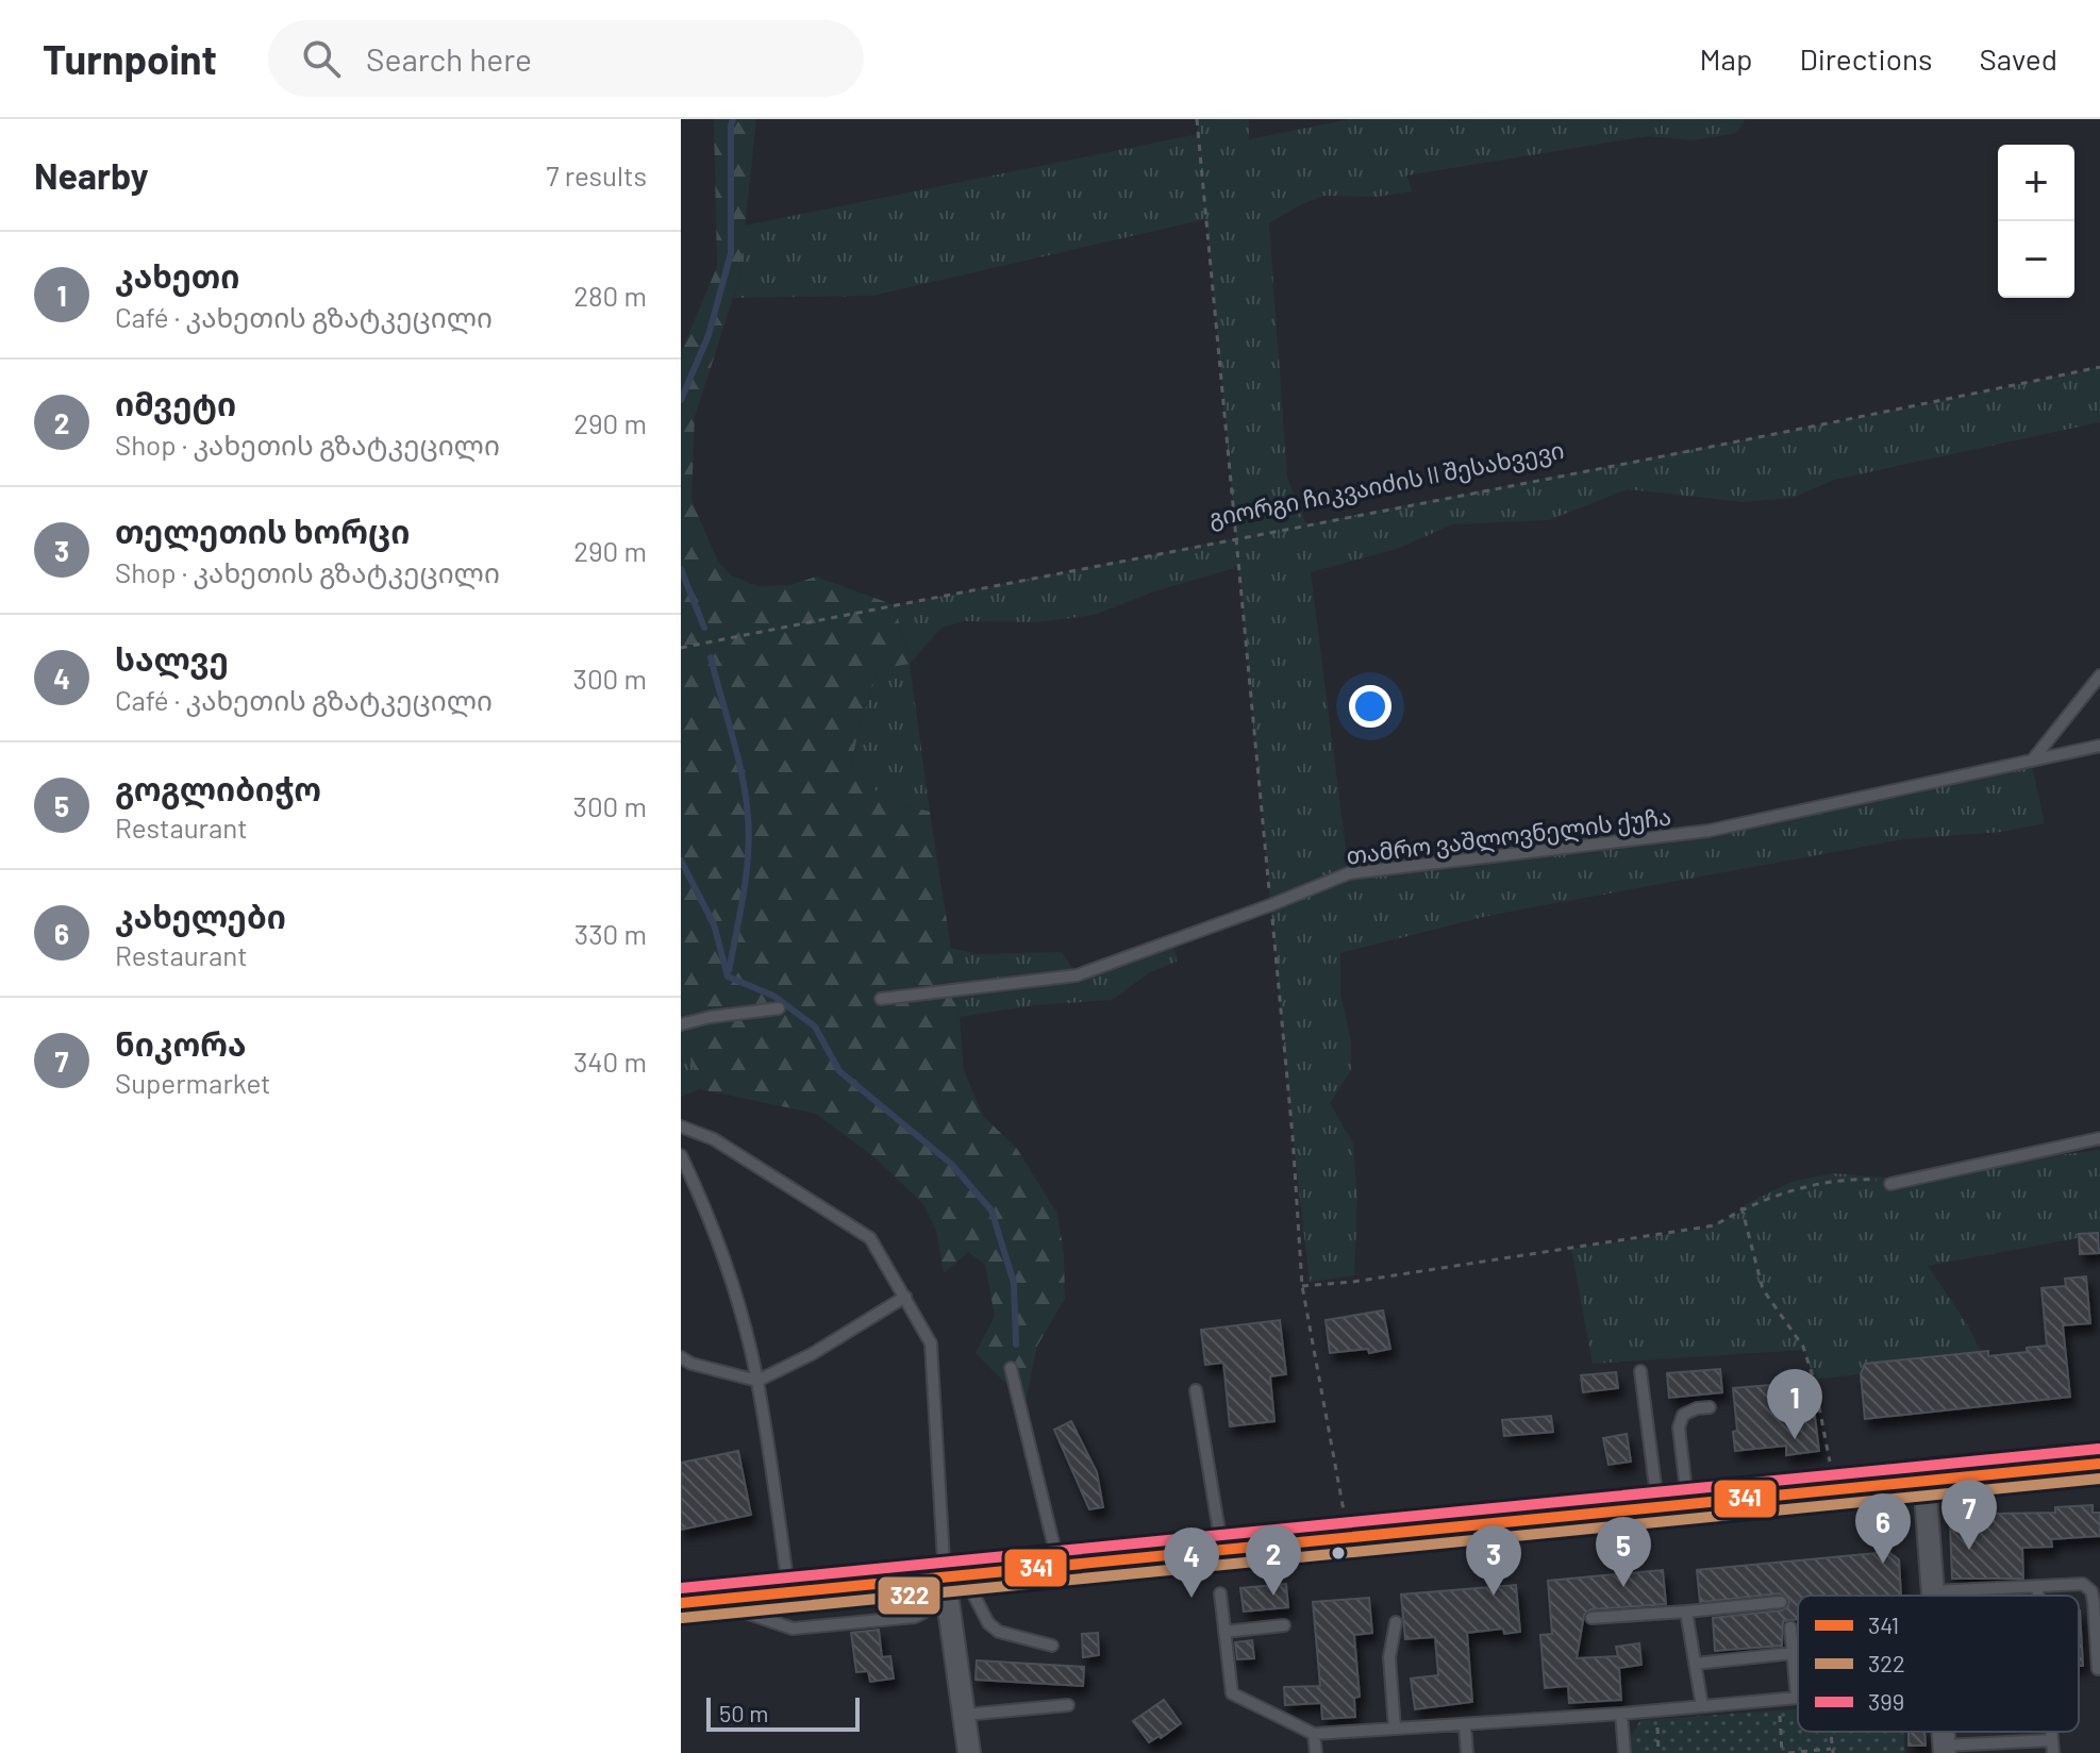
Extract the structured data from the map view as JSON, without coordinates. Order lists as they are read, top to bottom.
{
  "streets": {
    "lane": ["თამრო ვაშლოვნელის ქუჩა"],
    "path": ["გიორგი ჩიკვაიძის II შესახვევი"]
  },
  "lines": ["transit line 399", "transit line 341", "transit line 322"],
  "legend": ["341", "322", "399"],
  "scale_bar": "50 m",
  "page": {
    "header": "Turnpoint",
    "search": "Search here",
    "nav": ["Map", "Directions", "Saved"],
    "heading": ["Nearby", "7 results"],
    "map_buttons": ["+", "−"],
    "list": [
      {
        "mark": "1",
        "name": "კახეთი",
        "note": "Café · კახეთის გზატკეცილი",
        "value": "280 m"
      },
      {
        "mark": "2",
        "name": "იმვეტი",
        "note": "Shop · კახეთის გზატკეცილი",
        "value": "290 m"
      },
      {
        "mark": "3",
        "name": "თელეთის ხორცი",
        "note": "Shop · კახეთის გზატკეცილი",
        "value": "290 m"
      },
      {
        "mark": "4",
        "name": "სალვე",
        "note": "Café · კახეთის გზატკეცილი",
        "value": "300 m"
      },
      {
        "mark": "5",
        "name": "გოგლიბიჭო",
        "note": "Restaurant",
        "value": "300 m"
      },
      {
        "mark": "6",
        "name": "კახელები",
        "note": "Restaurant",
        "value": "330 m"
      },
      {
        "mark": "7",
        "name": "ნიკორა",
        "note": "Supermarket",
        "value": "340 m"
      }
    ],
    "pins": [
      "1",
      "7",
      "6",
      "5",
      "2",
      "3",
      "4"
    ],
    "scale": "50 m"
  }
}
